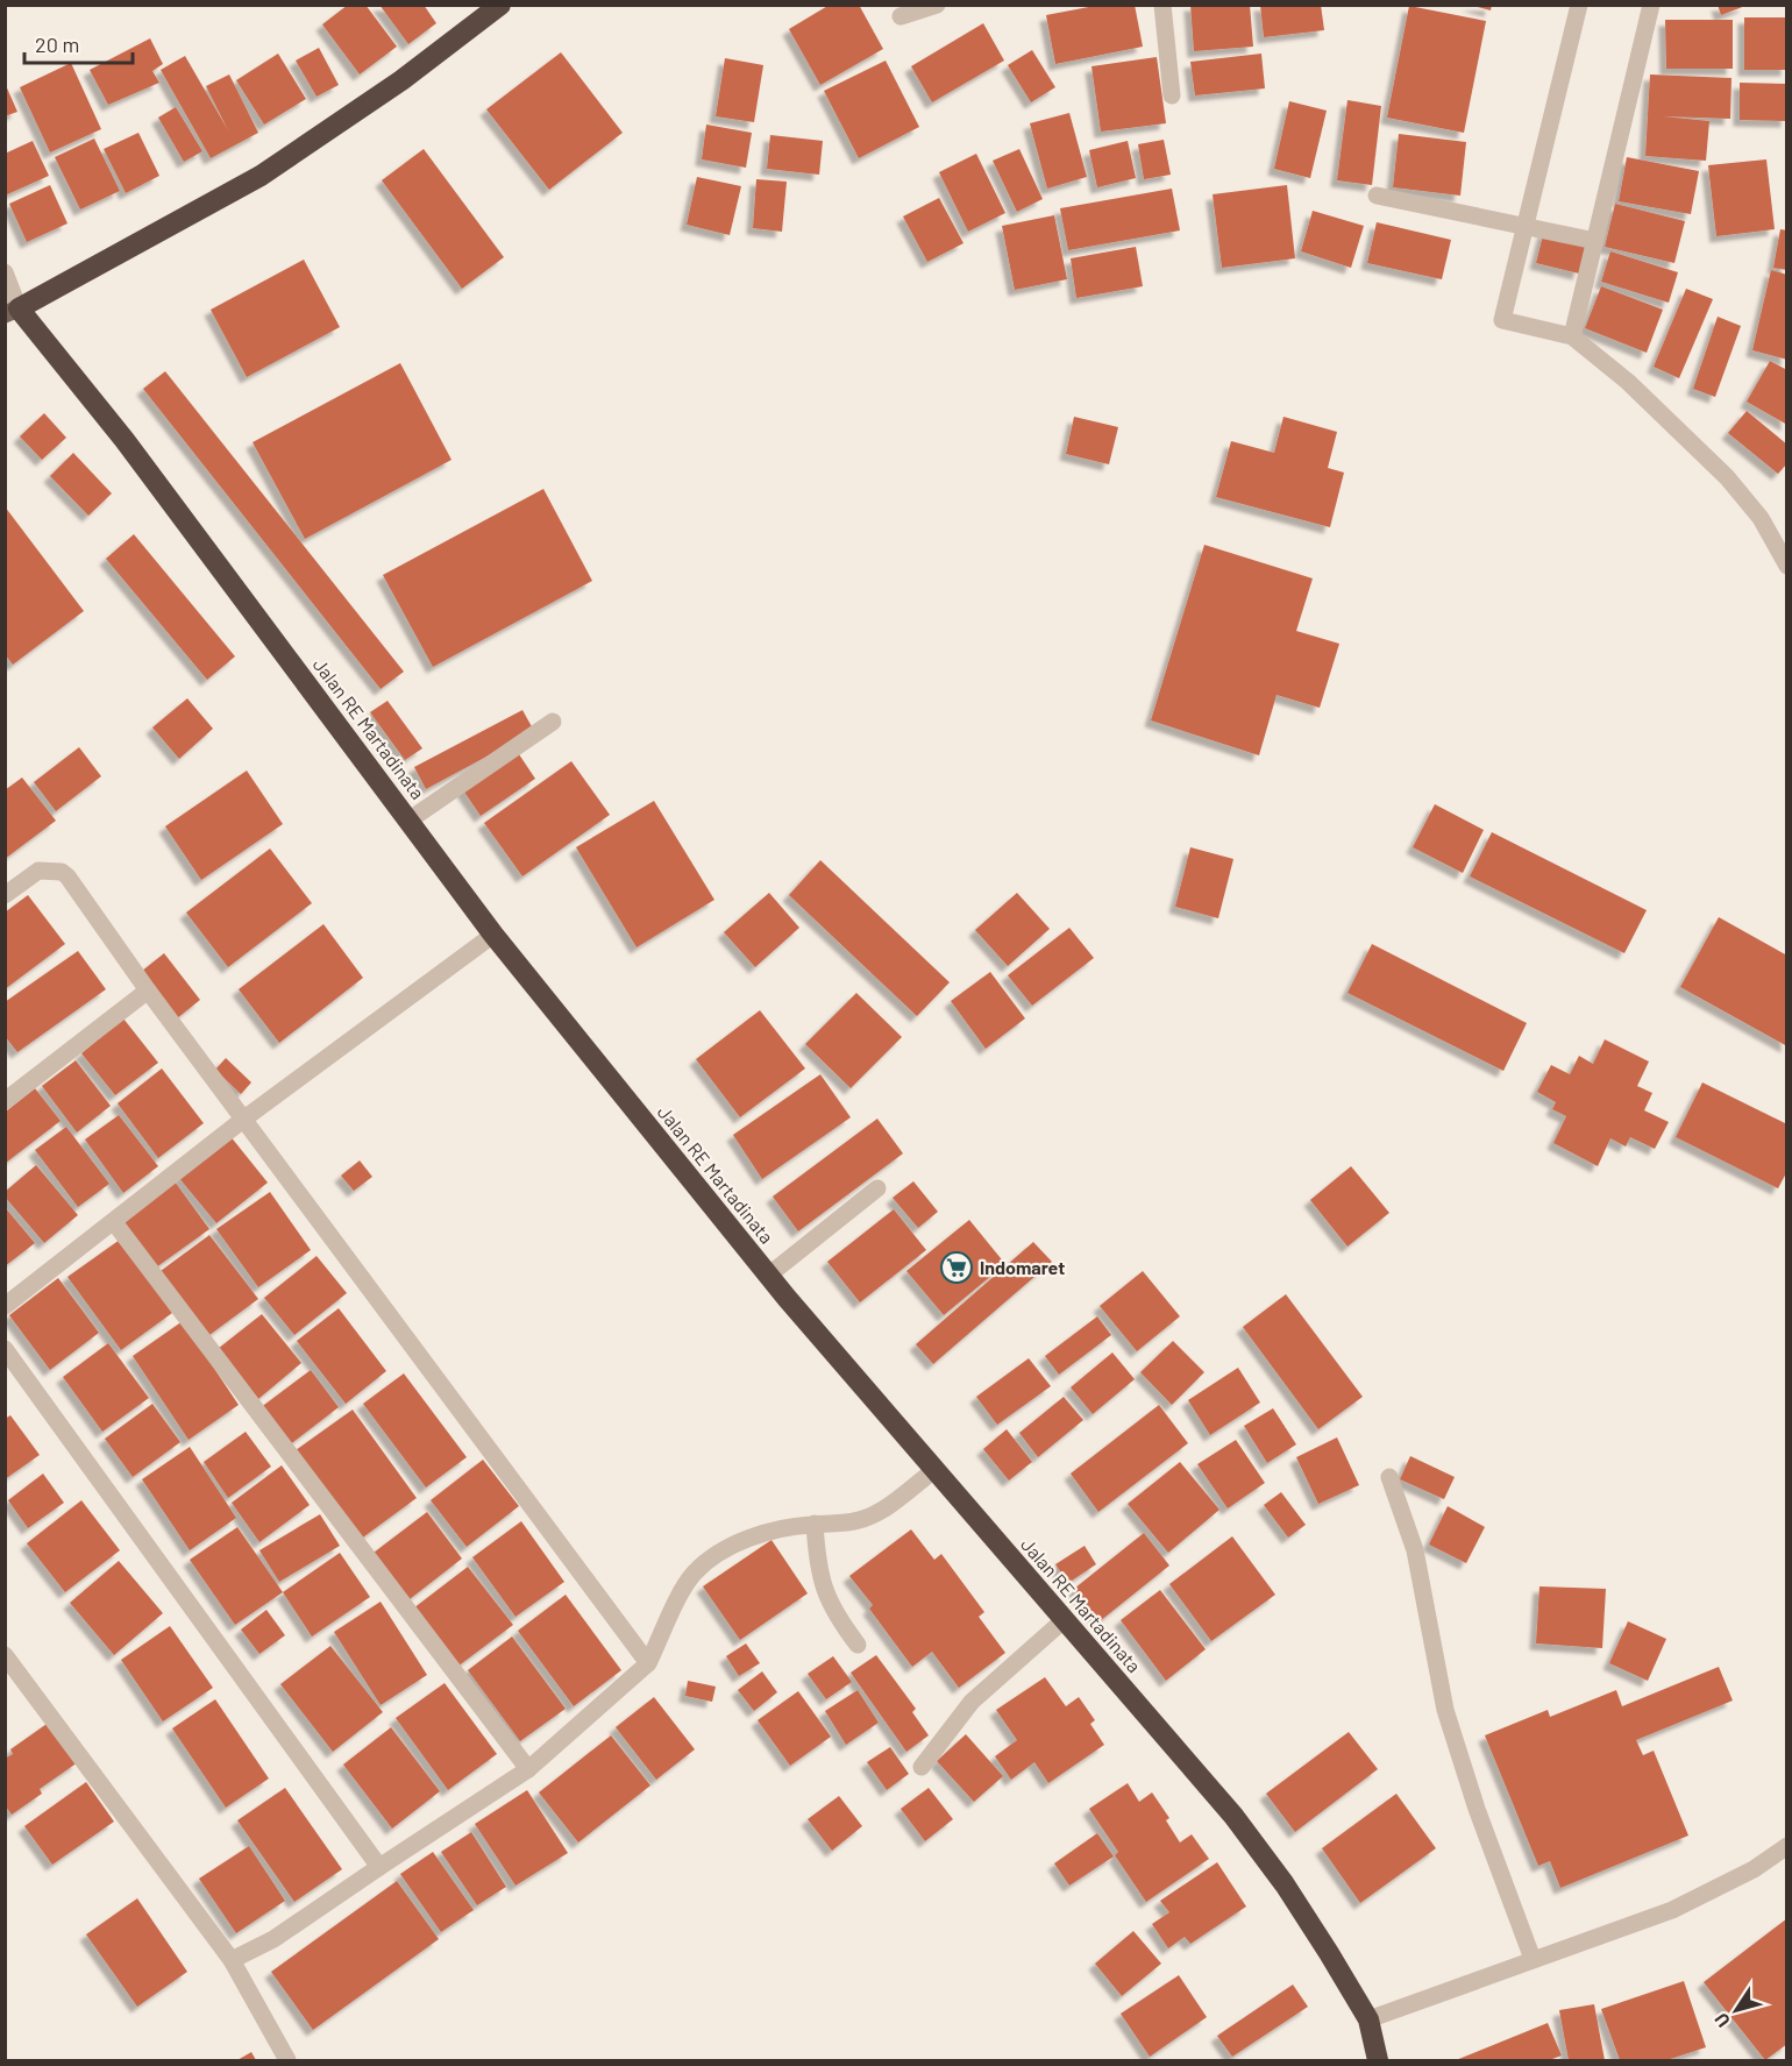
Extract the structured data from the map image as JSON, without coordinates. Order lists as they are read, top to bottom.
{
  "streets": {
    "highway": ["Jalan RE Martadinata"]
  },
  "places": {
    "supermarket": ["Indomaret"]
  },
  "scale_bar": "20 m",
  "north": "bottom left"
}
